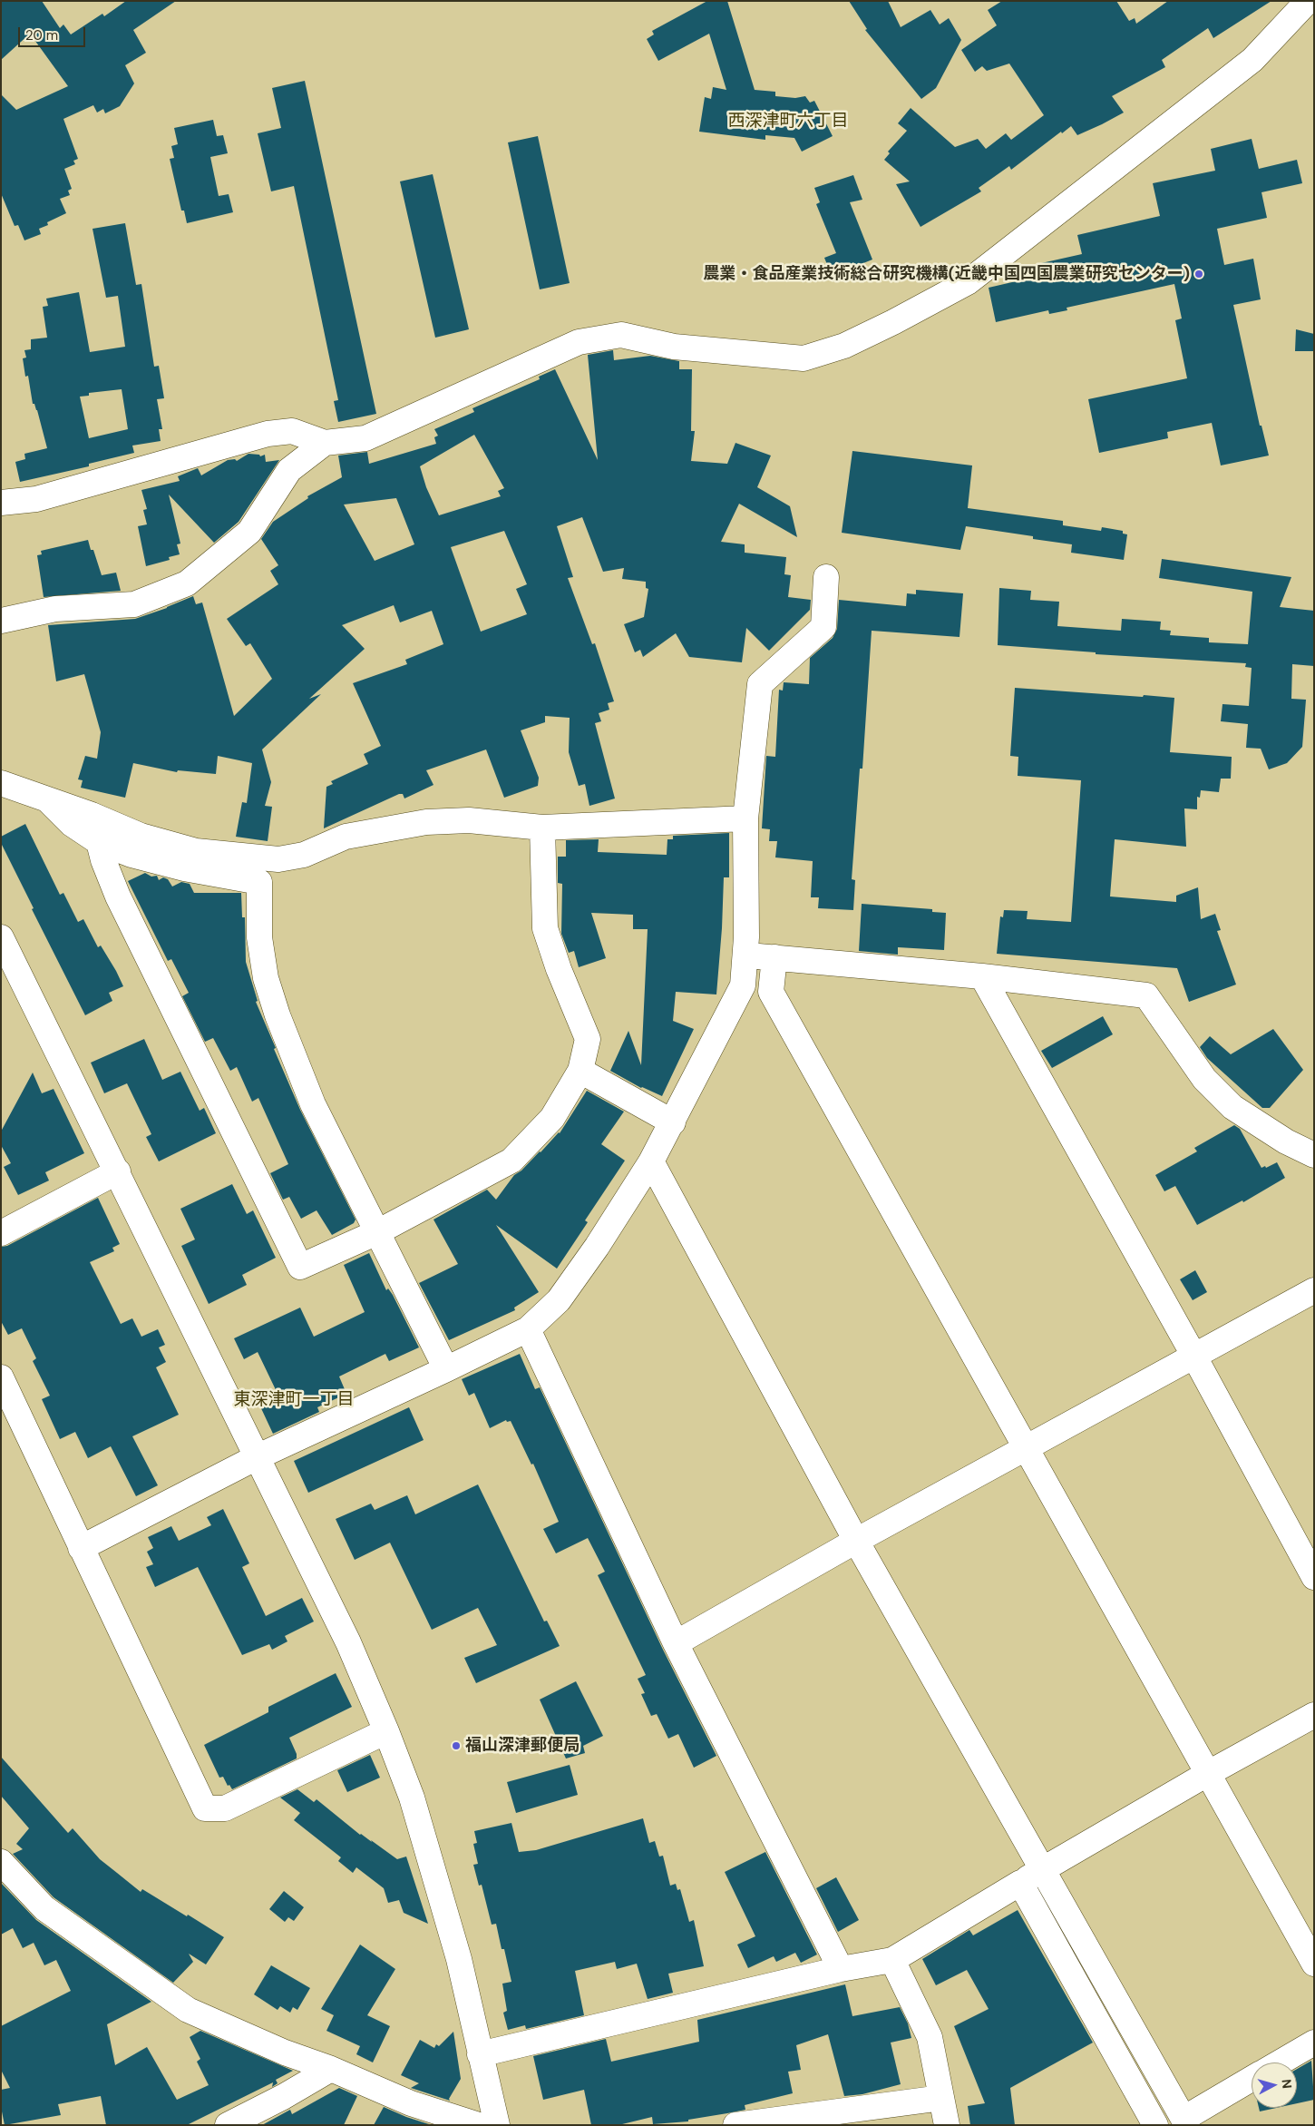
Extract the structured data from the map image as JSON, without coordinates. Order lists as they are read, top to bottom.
{
  "districts": ["西深津町六丁目", "東深津町一丁目"],
  "places": ["農業・食品産業技術総合研究機構(近畿中国四国農業研究センター)", "福山深津郵便局"],
  "scale_bar": "20 m",
  "north": "right"
}
